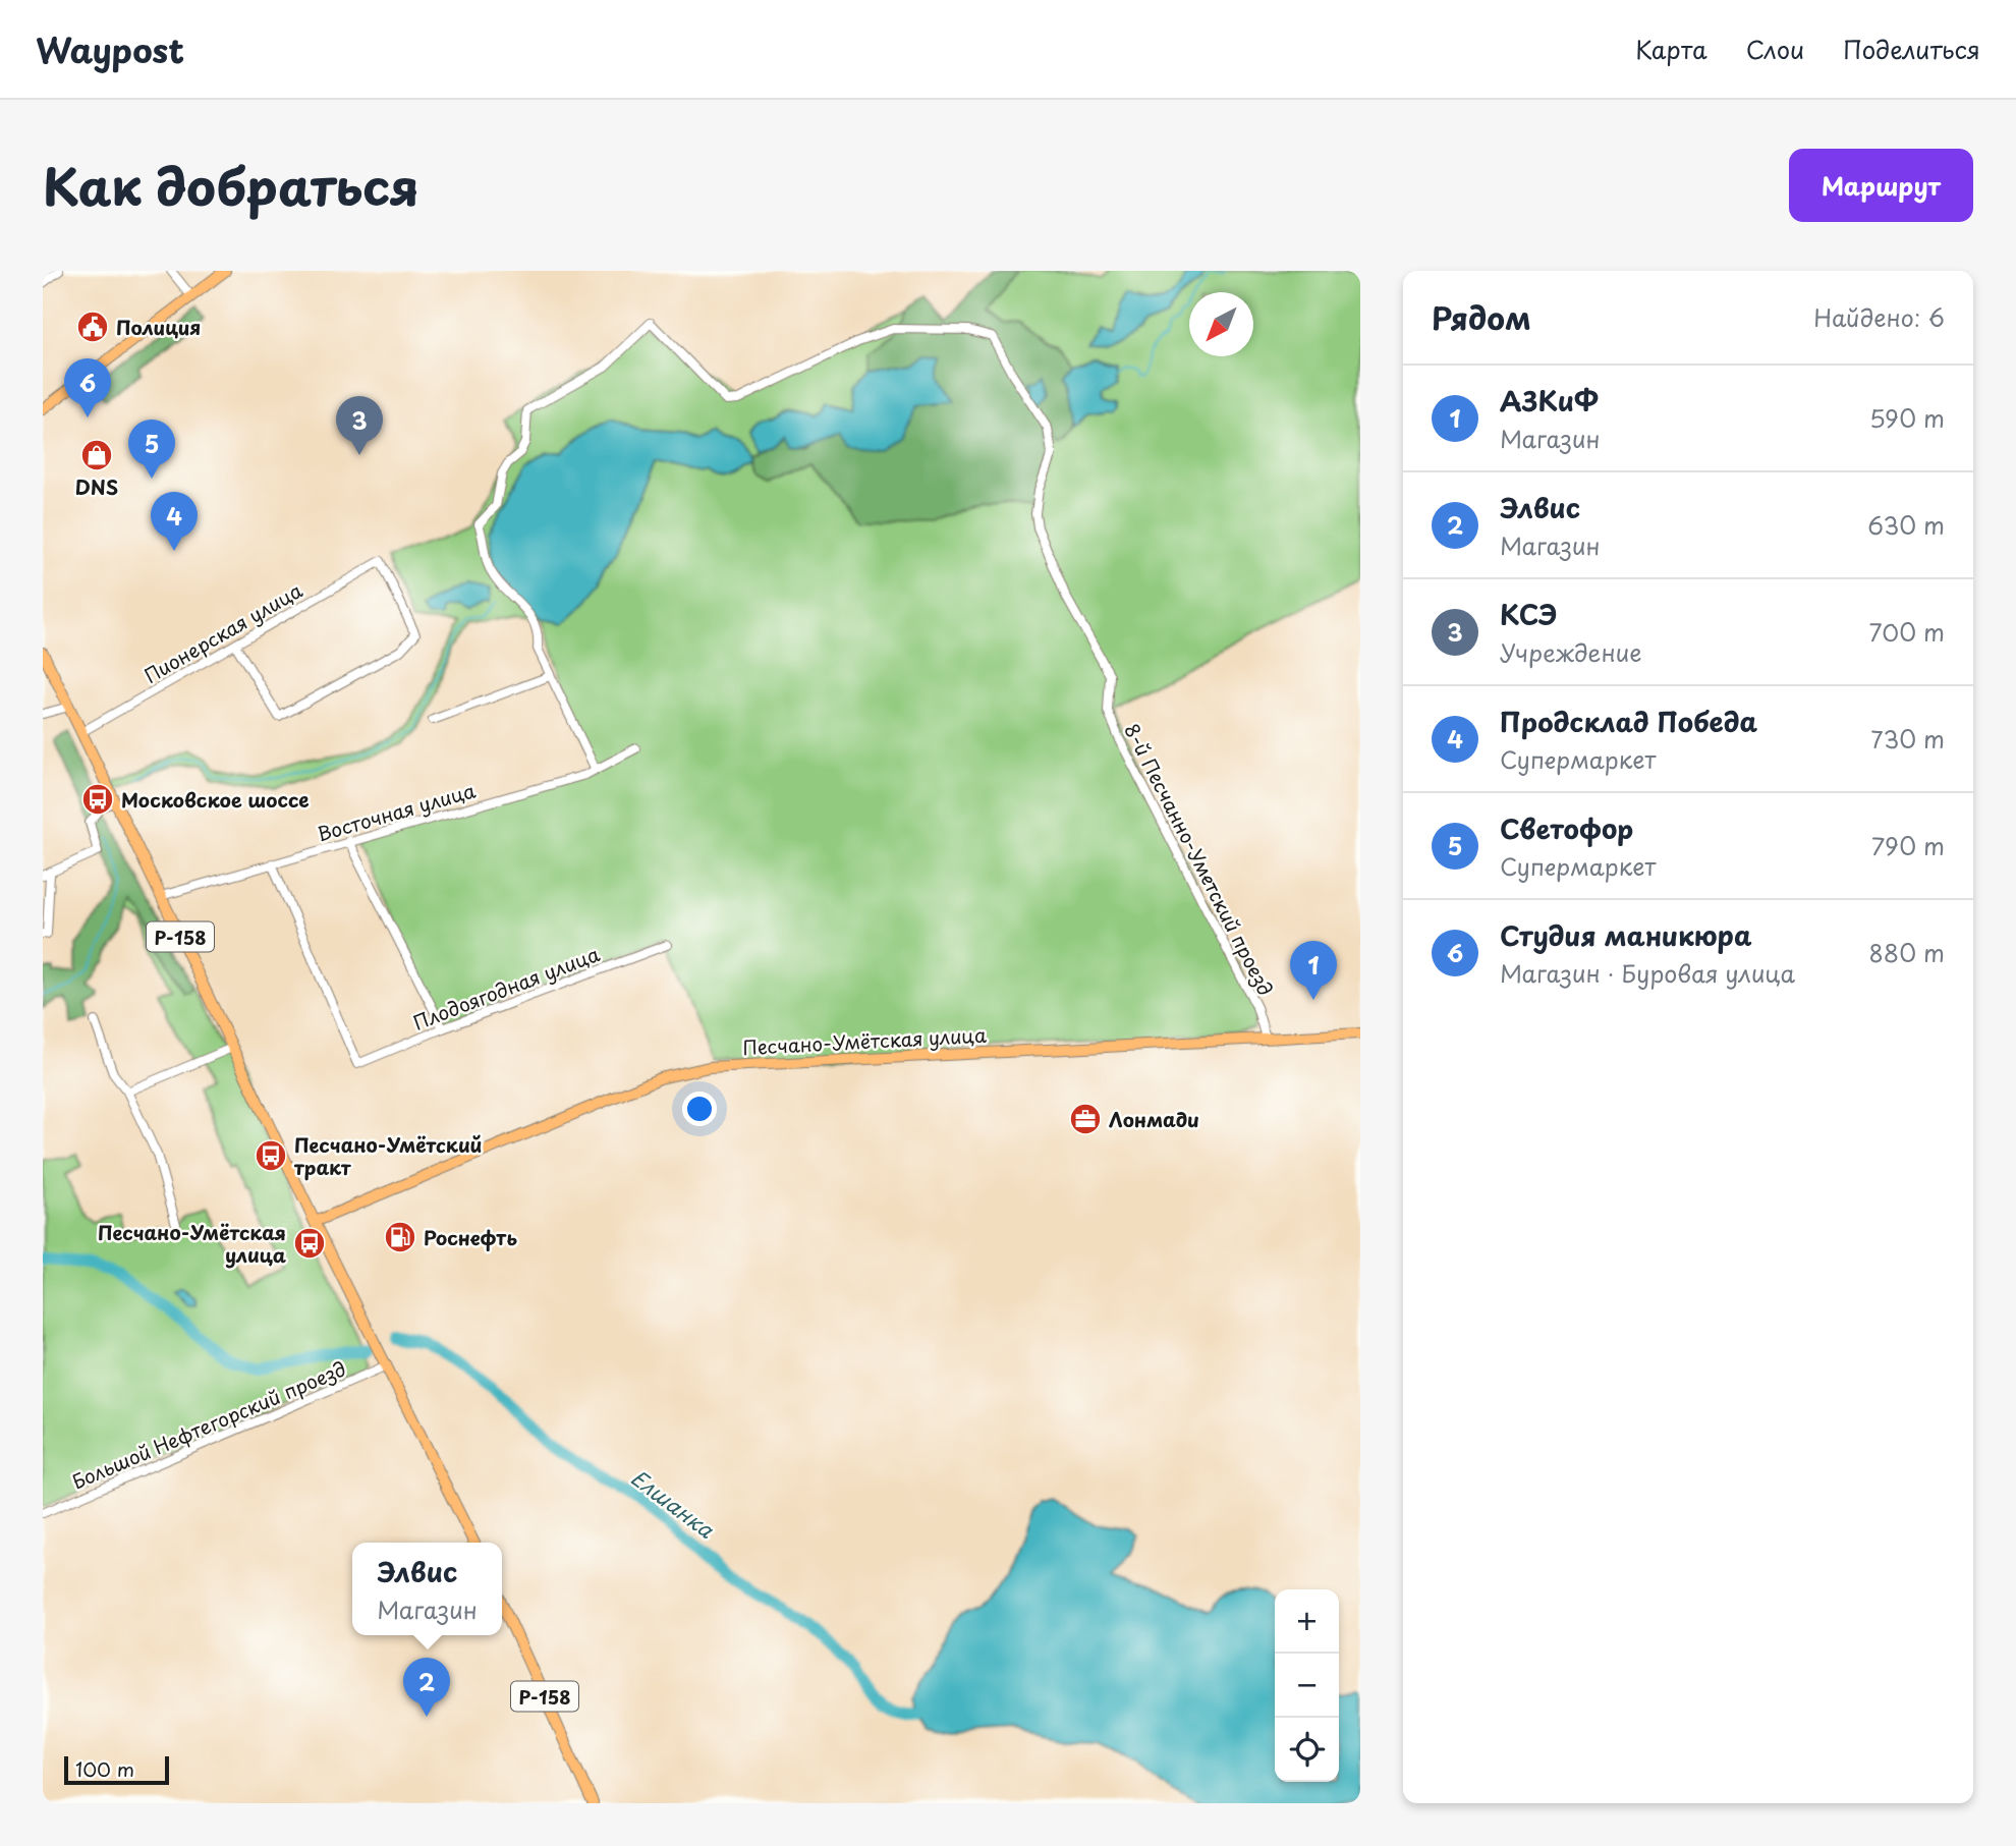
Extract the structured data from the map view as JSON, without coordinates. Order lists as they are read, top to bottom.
{
  "streets": {
    "main road": ["Р-158", "Песчано-Умётская улица"],
    "street": [
      "Пионерская улица",
      "Восточная улица",
      "8-й Песчанно-Уметский проезд",
      "Плодоягодная улица",
      "Большой Нефтегорский проезд"
    ]
  },
  "crossings": [
    ["Пионерская улица", "Р-158"],
    ["Восточная улица", "Р-158"],
    ["Восточная улица", "Плодоягодная улица"],
    ["8-й Песчанно-Уметский проезд", "Песчано-Умётская улица"],
    ["Р-158", "Песчано-Умётская улица"],
    ["Р-158", "Большой Нефтегорский проезд"]
  ],
  "water": ["Елшанка"],
  "places": {
    "public building": ["Полиция"],
    "shop": ["DNS"],
    "bus stop": ["Московское шоссе", "Песчано-Умётский тракт", "Песчано-Умётская улица"],
    "office": ["Лонмади"],
    "fuel station": ["Роснефть"]
  },
  "scale_bar": "100 m",
  "north": "bottom left",
  "page": {
    "header": "Waypost",
    "nav": ["Карта", "Слои", "Поделиться"],
    "title": "Как добраться",
    "buttons": "Маршрут",
    "heading": ["Рядом", "Найдено: 6"],
    "pins": [
      "6",
      "3",
      "5",
      "4",
      "1",
      "2"
    ],
    "list": [
      {
        "mark": "1",
        "name": "АЗКиФ",
        "note": "Магазин",
        "value": "590 m"
      },
      {
        "mark": "2",
        "name": "Элвис",
        "note": "Магазин",
        "value": "630 m"
      },
      {
        "mark": "3",
        "name": "КСЭ",
        "note": "Учреждение",
        "value": "700 m"
      },
      {
        "mark": "4",
        "name": "Продсклад Победа",
        "note": "Супермаркет",
        "value": "730 m"
      },
      {
        "mark": "5",
        "name": "Светофор",
        "note": "Супермаркет",
        "value": "790 m"
      },
      {
        "mark": "6",
        "name": "Студия маникюра",
        "note": "Магазин · Буровая улица",
        "value": "880 m"
      }
    ],
    "popup": ["Элвис", "Магазин"],
    "map_buttons": ["+", "−"],
    "scale": "100 m"
  }
}
